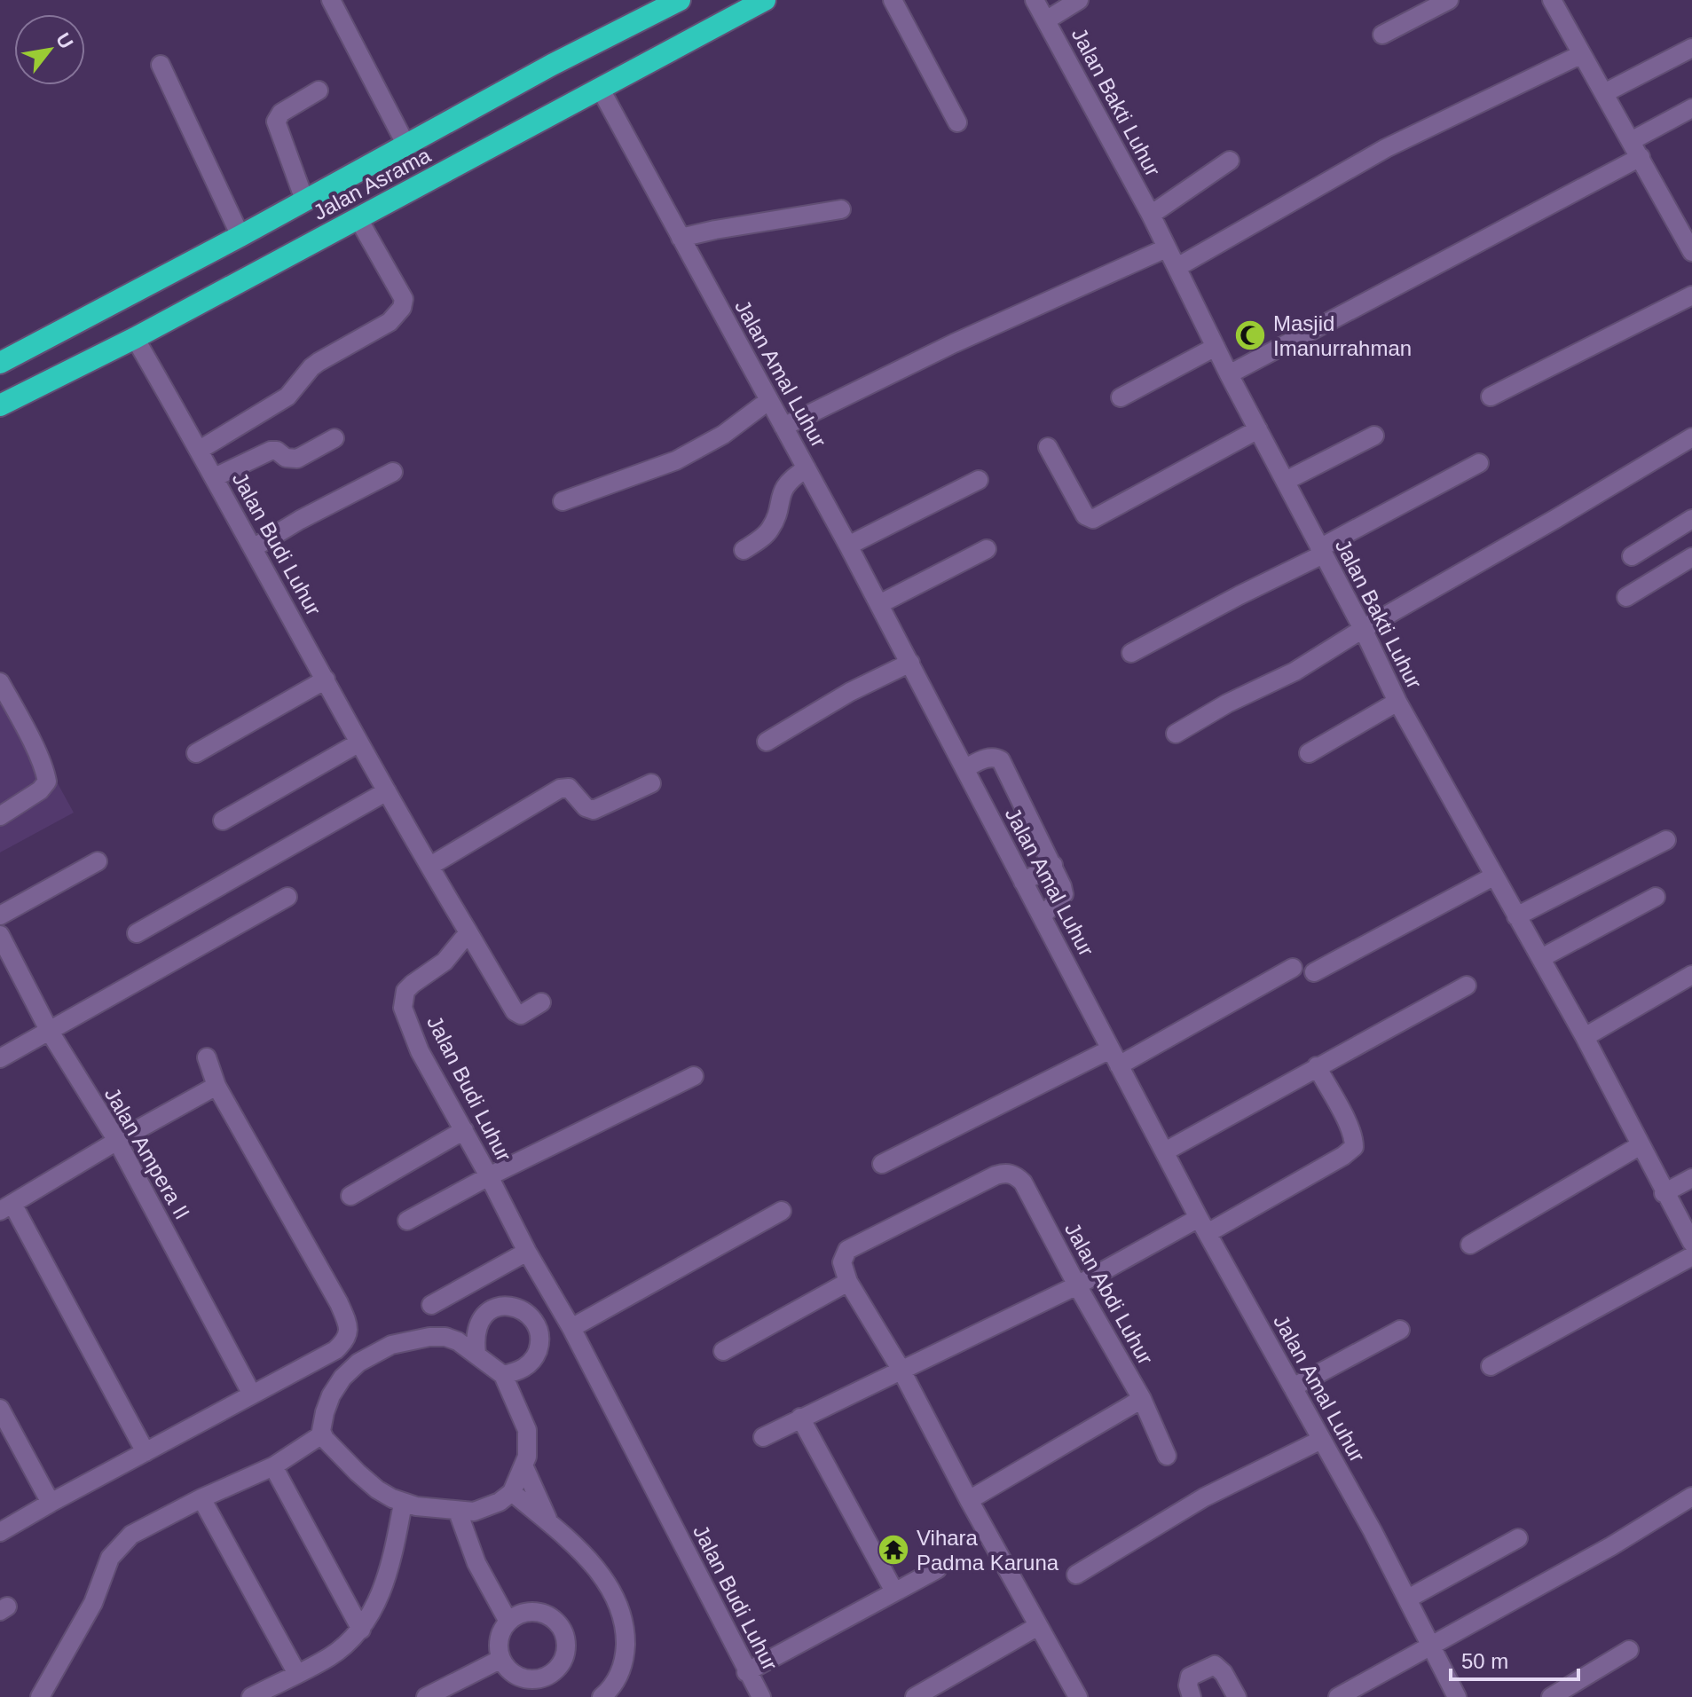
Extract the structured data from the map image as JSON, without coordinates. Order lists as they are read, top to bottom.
{
  "streets": {
    "highway": ["Jalan Asrama"],
    "street": [
      "Jalan Bakti Luhur",
      "Jalan Amal Luhur",
      "Jalan Budi Luhur",
      "Jalan Ampera II",
      "Jalan Abdi Luhur"
    ]
  },
  "crossings": [
    ["Jalan Asrama", "Jalan Amal Luhur"],
    ["Jalan Asrama", "Jalan Budi Luhur"]
  ],
  "places": {
    "mosque": ["Masjid Imanurrahman"],
    "temple": ["Vihara Padma Karuna"]
  },
  "scale_bar": "50 m",
  "north": "top right"
}
